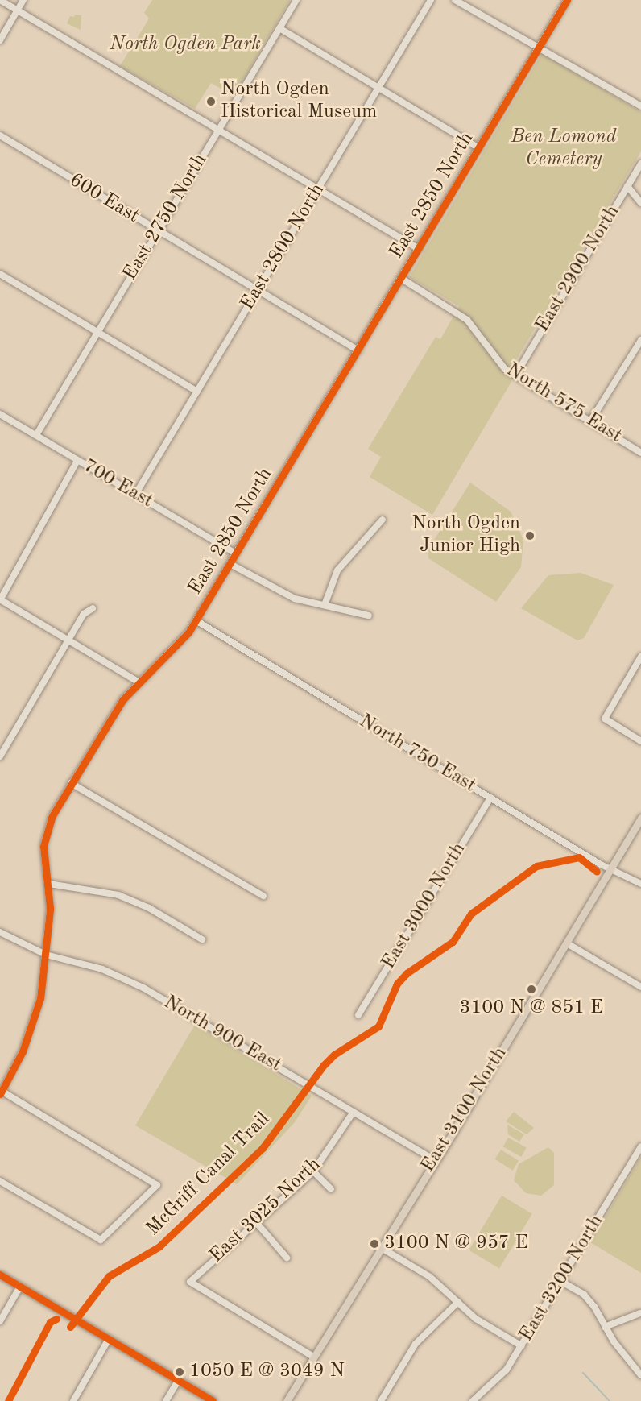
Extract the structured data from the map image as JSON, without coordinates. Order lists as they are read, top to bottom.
{
  "streets": {
    "main road": ["East 3100 North"],
    "street": [
      "East 2850 North",
      "600 East",
      "East 2750 North",
      "East 2800 North",
      "East 2900 North",
      "North 575 East",
      "700 East",
      "North 750 East",
      "East 3000 North",
      "North 900 East",
      "East 3025 North",
      "East 3200 North"
    ],
    "cycle path": ["McGriff Canal Trail"]
  },
  "crossings": [
    ["East 2850 North", "600 East"],
    ["East 2850 North", "North 575 East"],
    ["East 2850 North", "700 East"],
    ["East 2850 North", "North 750 East"],
    ["East 2850 North", "North 900 East"],
    ["600 East", "East 2750 North"],
    ["600 East", "East 2800 North"],
    ["East 2750 North", "700 East"],
    ["East 2800 North", "700 East"],
    ["East 2900 North", "North 575 East"],
    ["North 750 East", "East 3000 North"],
    ["North 750 East", "East 3100 North"],
    ["North 900 East", "East 3100 North"],
    ["North 900 East", "East 3025 North"],
    ["East 3100 North", "East 3025 North"]
  ],
  "parks": ["North Ogden Park", "Ben Lomond Cemetery"],
  "places": [
    "North Ogden Historical Museum",
    "North Ogden Junior High",
    "3100 N @ 851 E",
    "3100 N @ 957 E",
    "1050 E @ 3049 N"
  ]
}
